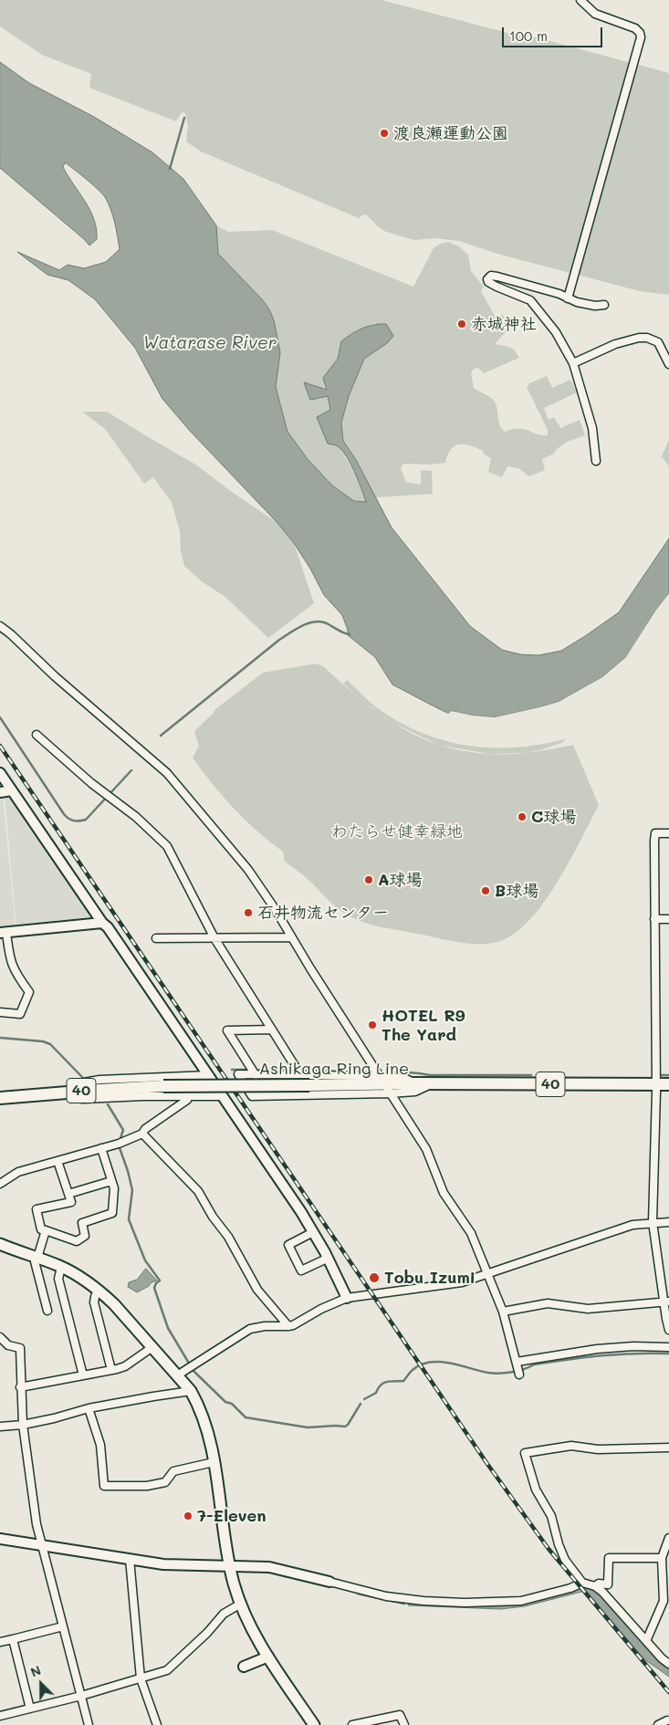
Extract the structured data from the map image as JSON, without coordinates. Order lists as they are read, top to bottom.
{
  "streets": {
    "main road": ["Ashikaga Ring Line", "40"]
  },
  "water": ["Watarase River"],
  "parks": ["わたらせ健幸緑地"],
  "places": [
    "渡良瀬運動公園",
    "赤城神社",
    "C球場",
    "A球場",
    "B球場",
    "石井物流センター",
    "HOTEL R9 The Yard",
    "Tobu Izumi",
    "7-Eleven"
  ],
  "scale_bar": "100 m",
  "north": "top left"
}
